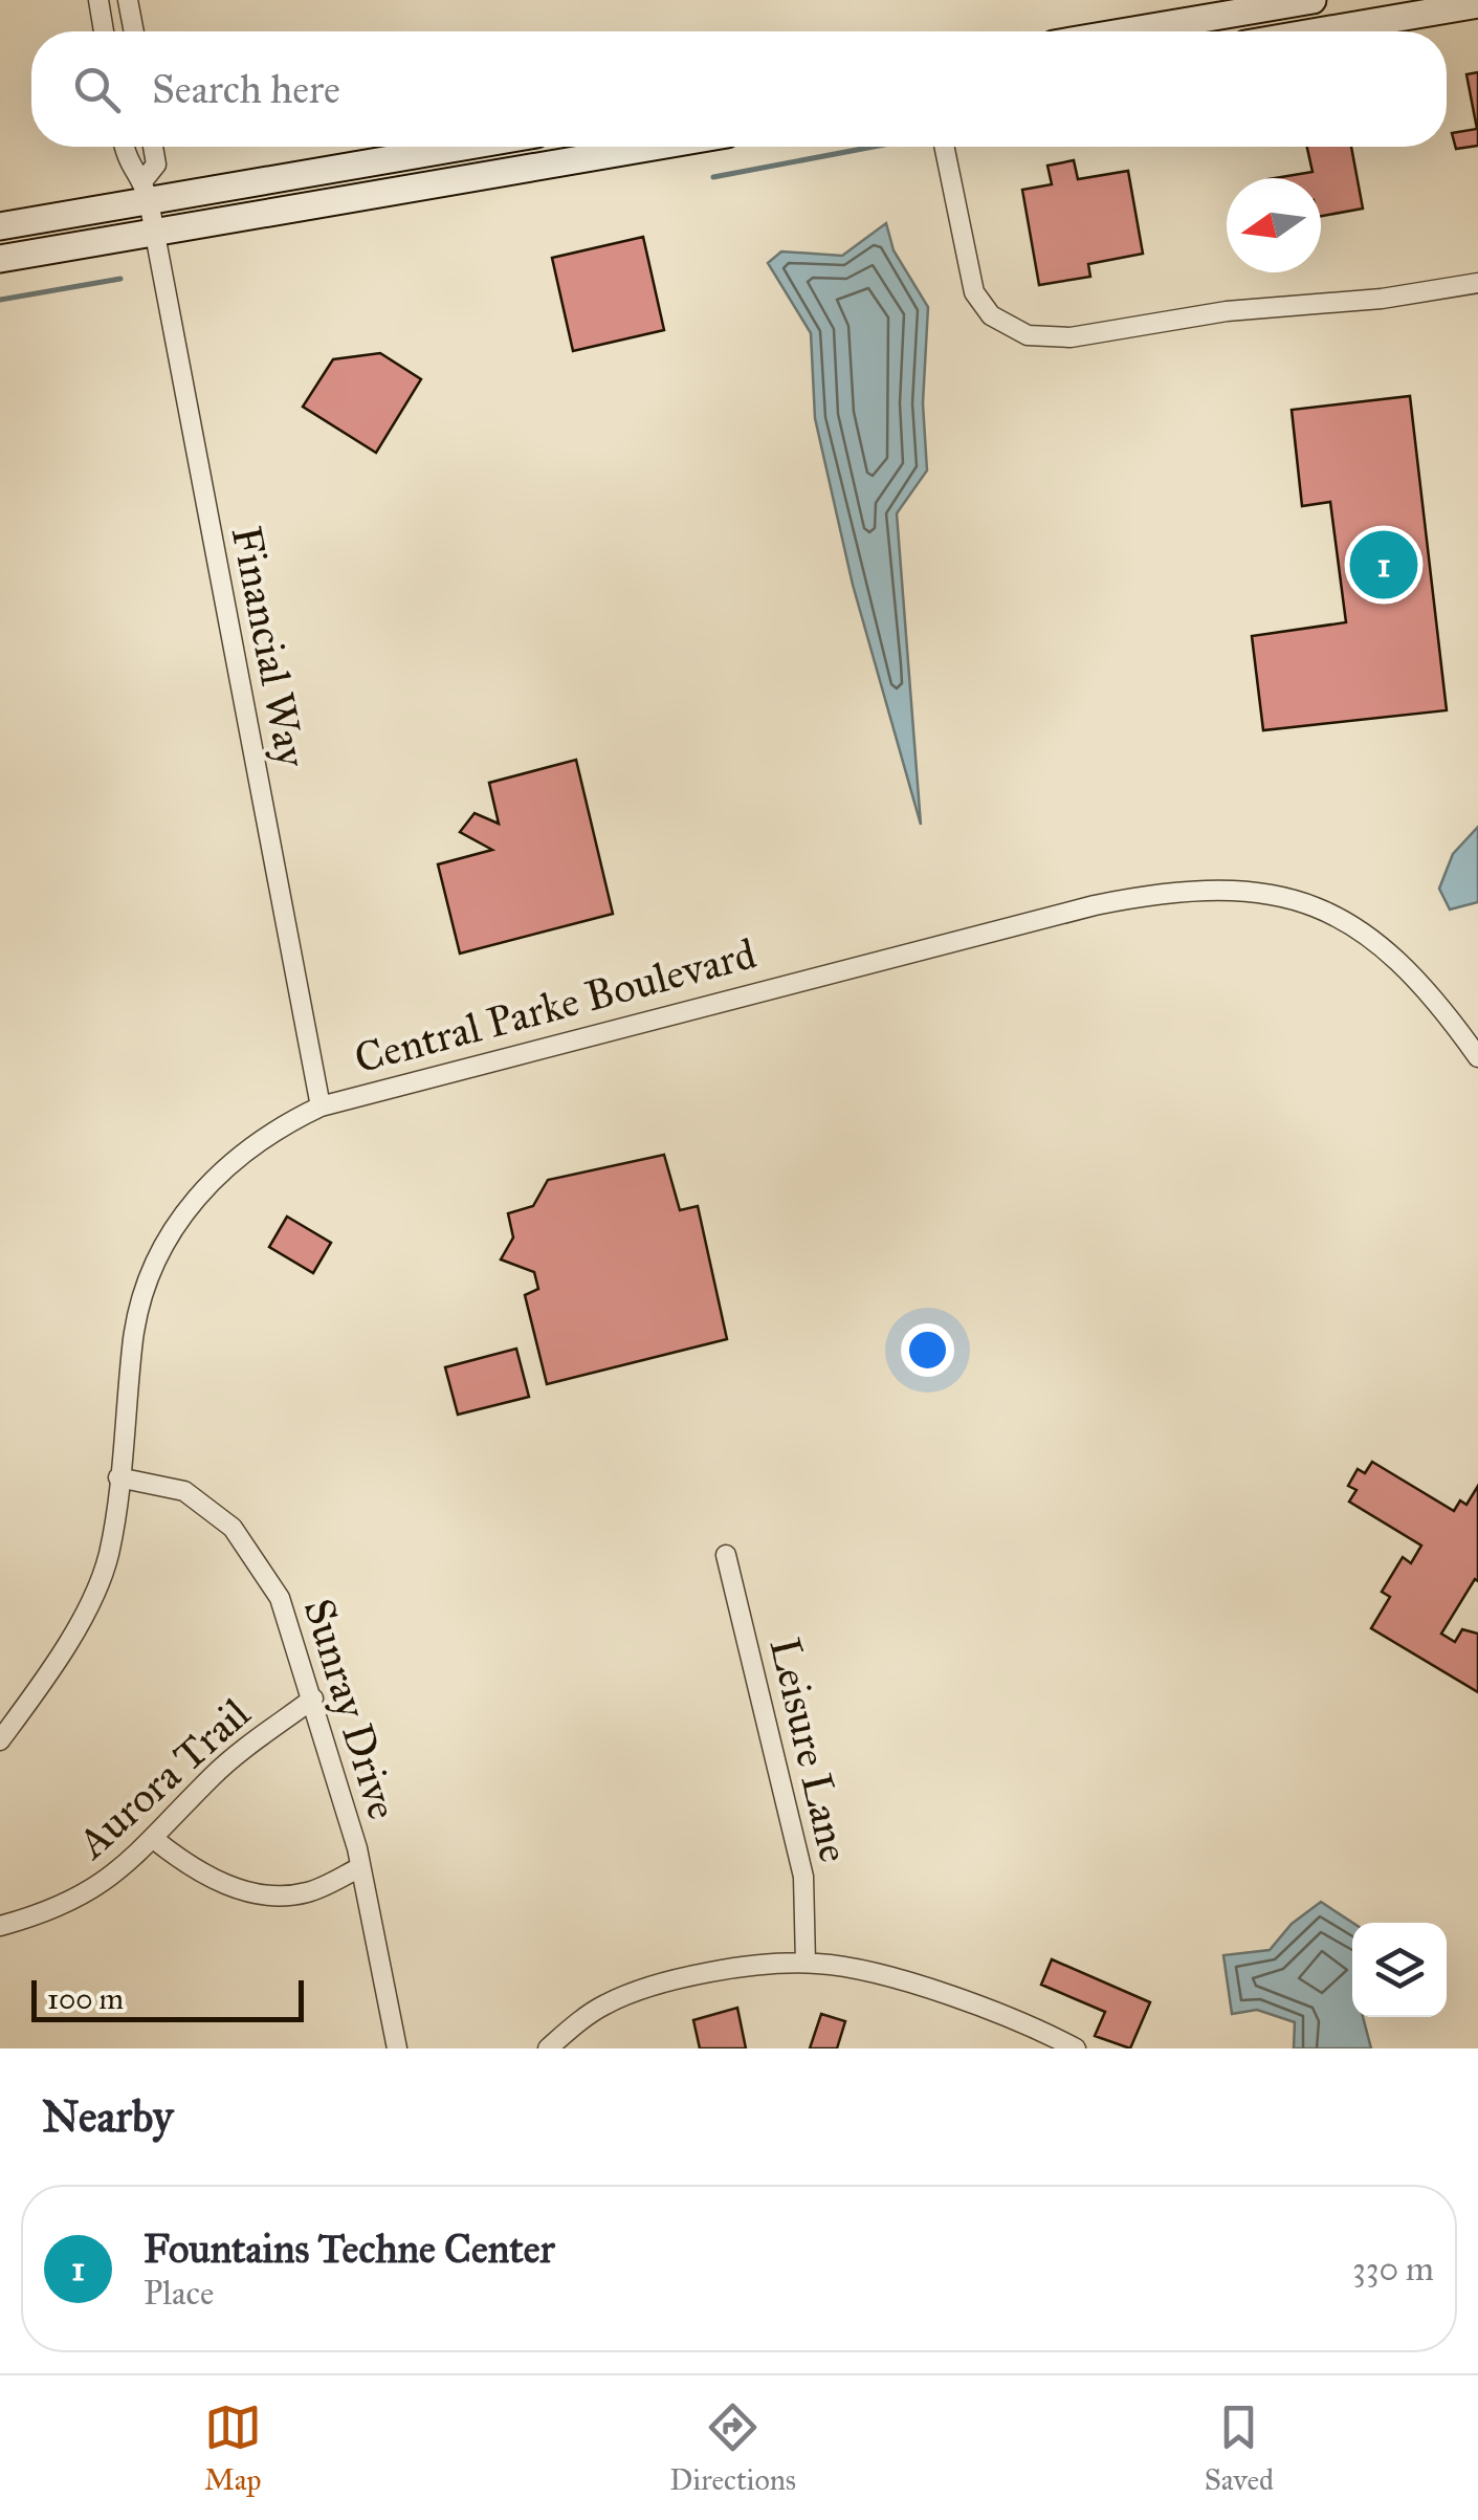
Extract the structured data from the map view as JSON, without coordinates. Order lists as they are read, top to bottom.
{
  "streets": {
    "street": [
      "Financial Way",
      "Central Parke Boulevard",
      "Sunray Drive",
      "Leisure Lane",
      "Aurora Trail"
    ]
  },
  "crossings": [
    ["Financial Way", "Central Parke Boulevard"],
    ["Central Parke Boulevard", "Sunray Drive"],
    ["Sunray Drive", "Aurora Trail"]
  ],
  "scale_bar": "100 m",
  "north": "left",
  "page": {
    "search": "Search here",
    "pins": "1",
    "scale": "100 m",
    "heading": "Nearby",
    "list": [
      {
        "mark": "1",
        "name": "Fountains Techne Center",
        "note": "Place",
        "value": "330 m"
      }
    ],
    "nav": ["Map", "Directions", "Saved"]
  }
}
